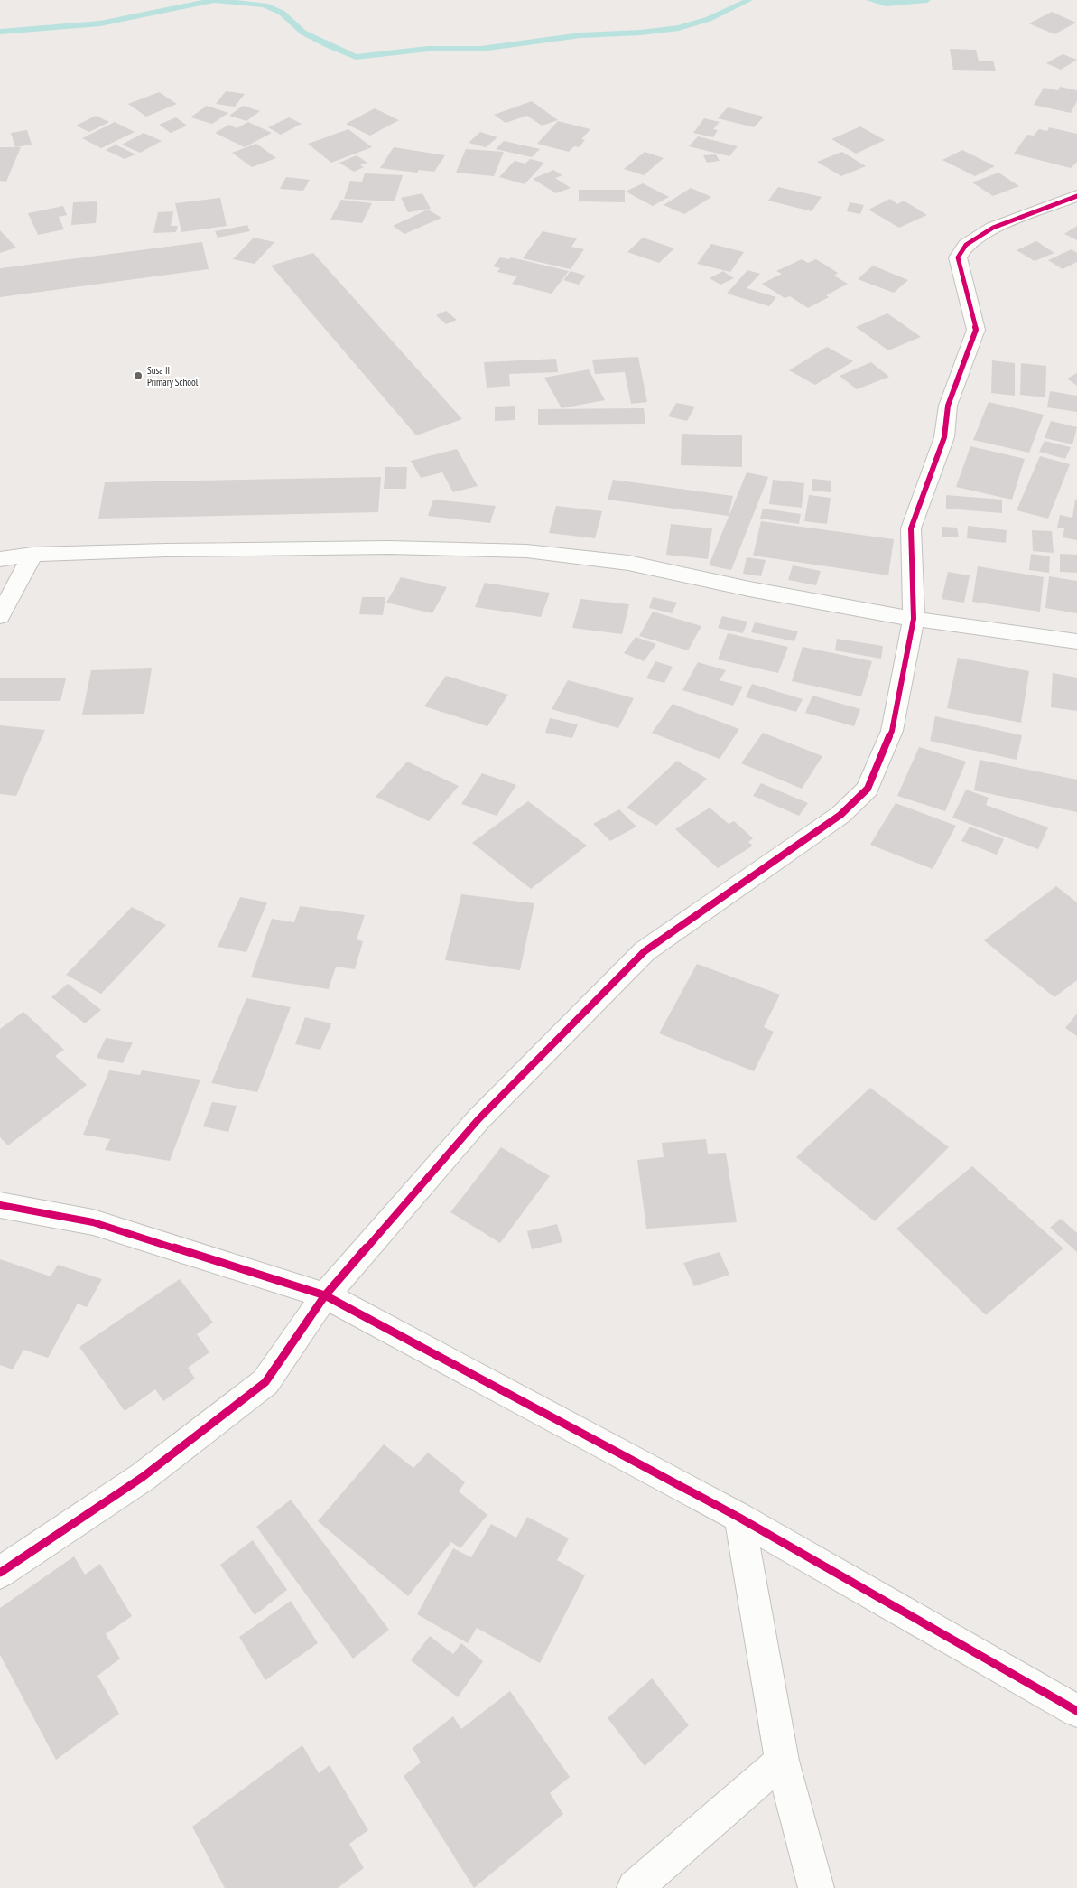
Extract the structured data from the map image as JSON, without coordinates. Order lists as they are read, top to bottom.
{
  "places": ["Susa II Primary School"]
}
